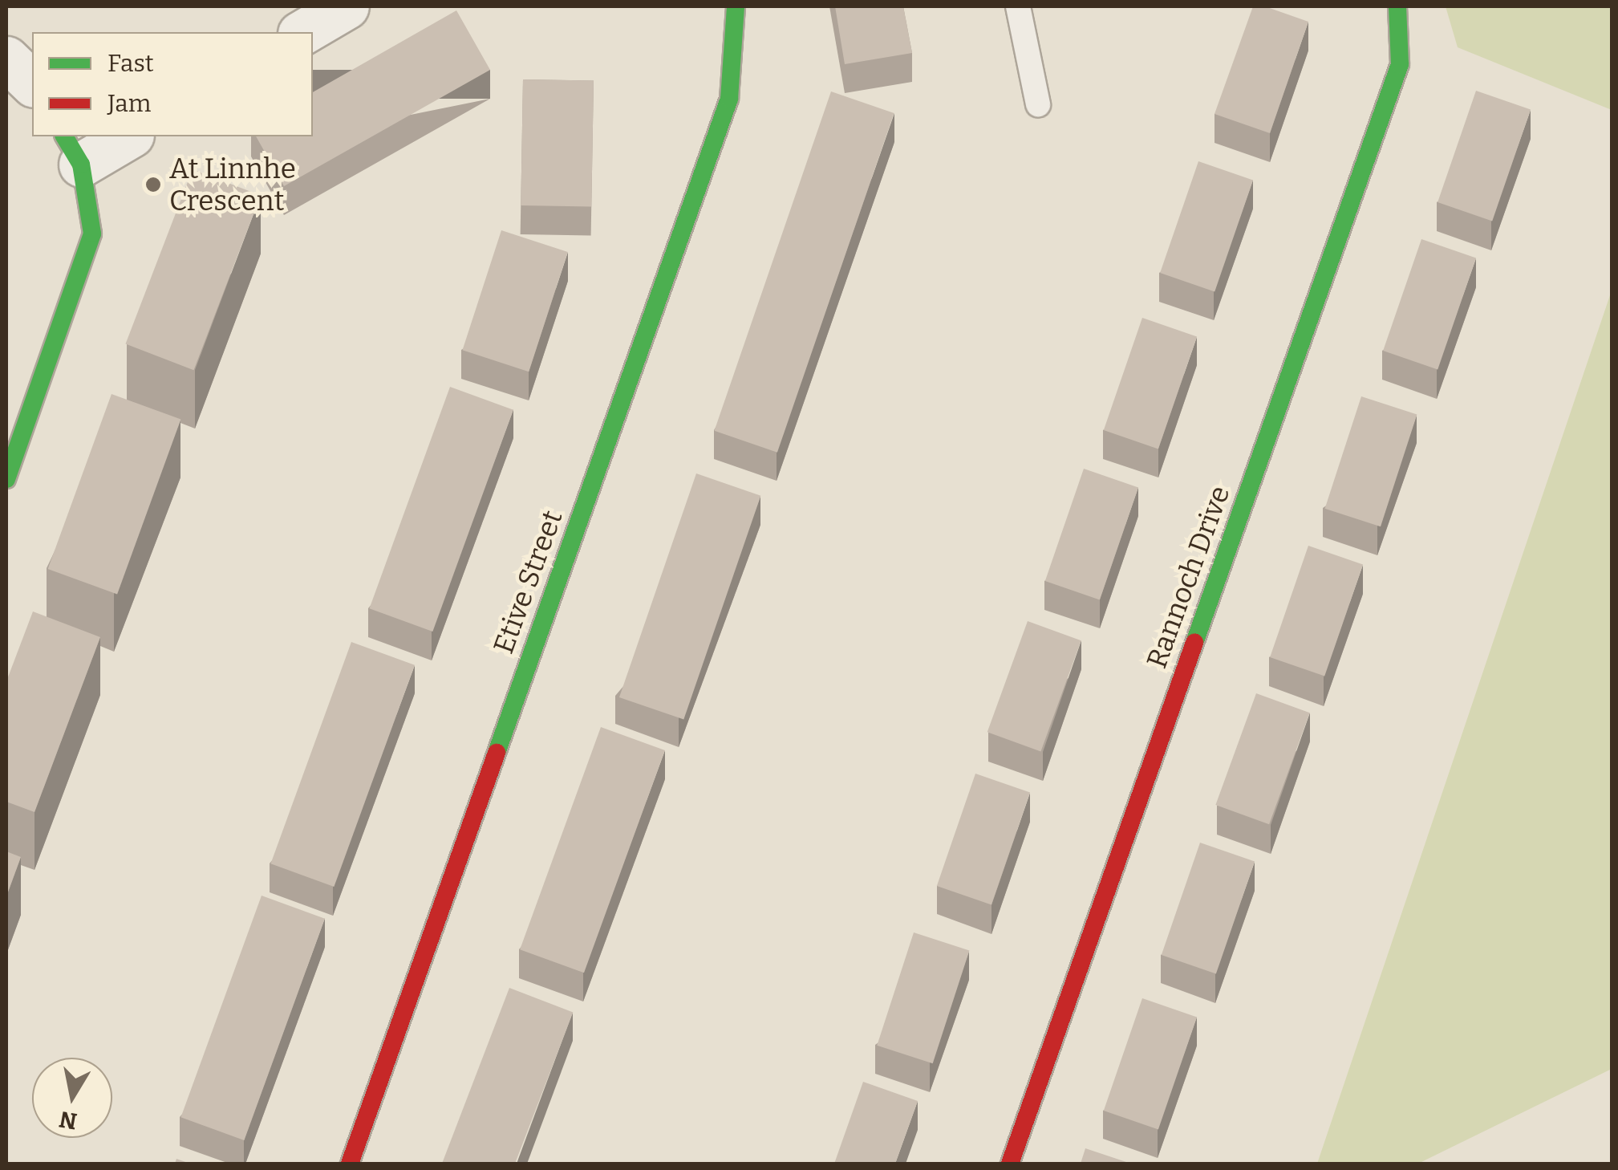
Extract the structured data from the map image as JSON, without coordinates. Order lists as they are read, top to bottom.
{
  "streets": {
    "street": ["Rannoch Drive", "Etive Street"]
  },
  "places": ["At Linnhe Crescent"],
  "legend": ["Fast", "Jam"],
  "north": "bottom"
}
